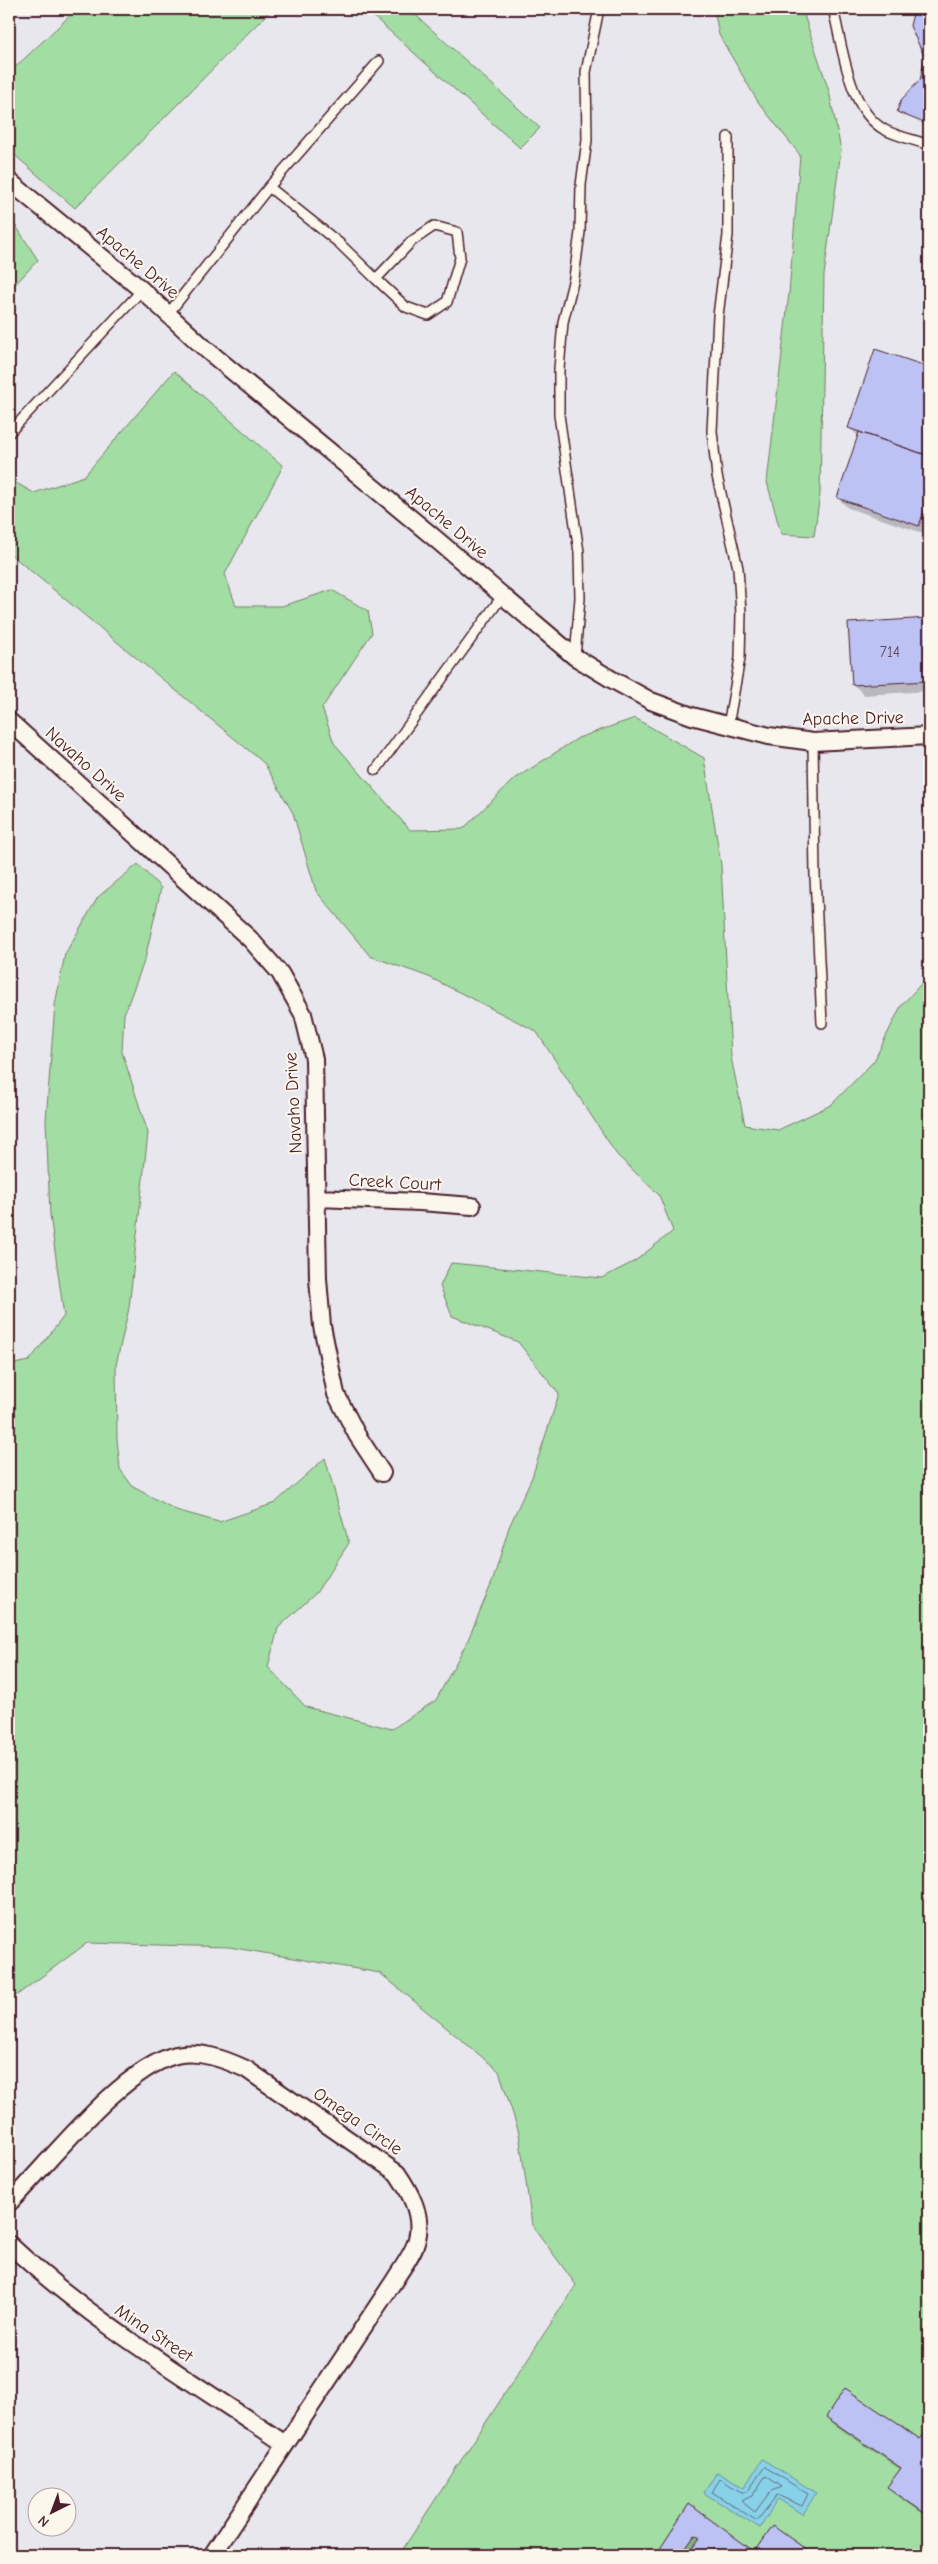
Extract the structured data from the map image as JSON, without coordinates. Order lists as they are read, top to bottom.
{
  "streets": {
    "street": [
      "Apache Drive",
      "Navaho Drive",
      "Creek Court",
      "Omega Circle",
      "Mina Street"
    ]
  },
  "crossings": [
    ["Navaho Drive", "Creek Court"],
    ["Omega Circle", "Mina Street"]
  ],
  "house_numbers": ["714"],
  "north": "bottom left"
}
